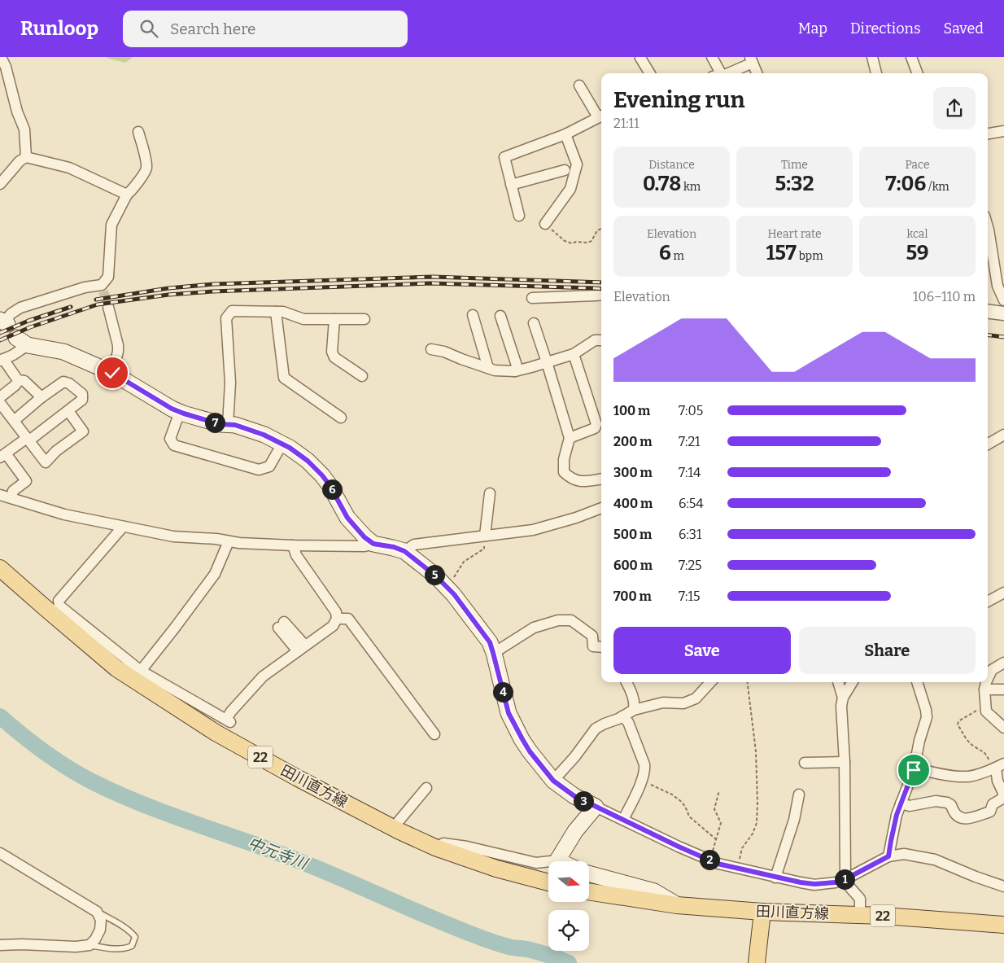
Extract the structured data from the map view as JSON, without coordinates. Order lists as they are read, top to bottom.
{
  "streets": {
    "main road": ["22", "田川直方線"]
  },
  "water": ["中元寺川"],
  "north": "right",
  "page": {
    "header": "Runloop",
    "search": "Search here",
    "nav": ["Map", "Directions", "Saved"],
    "heading": ["Evening run", "21:11"],
    "stats": [
      ["Distance", "0.78 km"],
      ["Time", "5:32"],
      ["Pace", "7:06 /km"],
      ["Elevation", "6 m"],
      ["Heart rate", "157 bpm"],
      ["kcal", "59"]
    ],
    "chart": ["Elevation", "106–110 m"],
    "list": [
      {
        "name": "100 m",
        "note": "7:05"
      },
      {
        "name": "200 m",
        "note": "7:21"
      },
      {
        "name": "300 m",
        "note": "7:14"
      },
      {
        "name": "400 m",
        "note": "6:54"
      },
      {
        "name": "500 m",
        "note": "6:31"
      },
      {
        "name": "600 m",
        "note": "7:25"
      },
      {
        "name": "700 m",
        "note": "7:15"
      }
    ],
    "pins": [
      "7",
      "6",
      "5",
      "4",
      "3",
      "2",
      "1"
    ],
    "buttons": ["Save", "Share"]
  }
}
